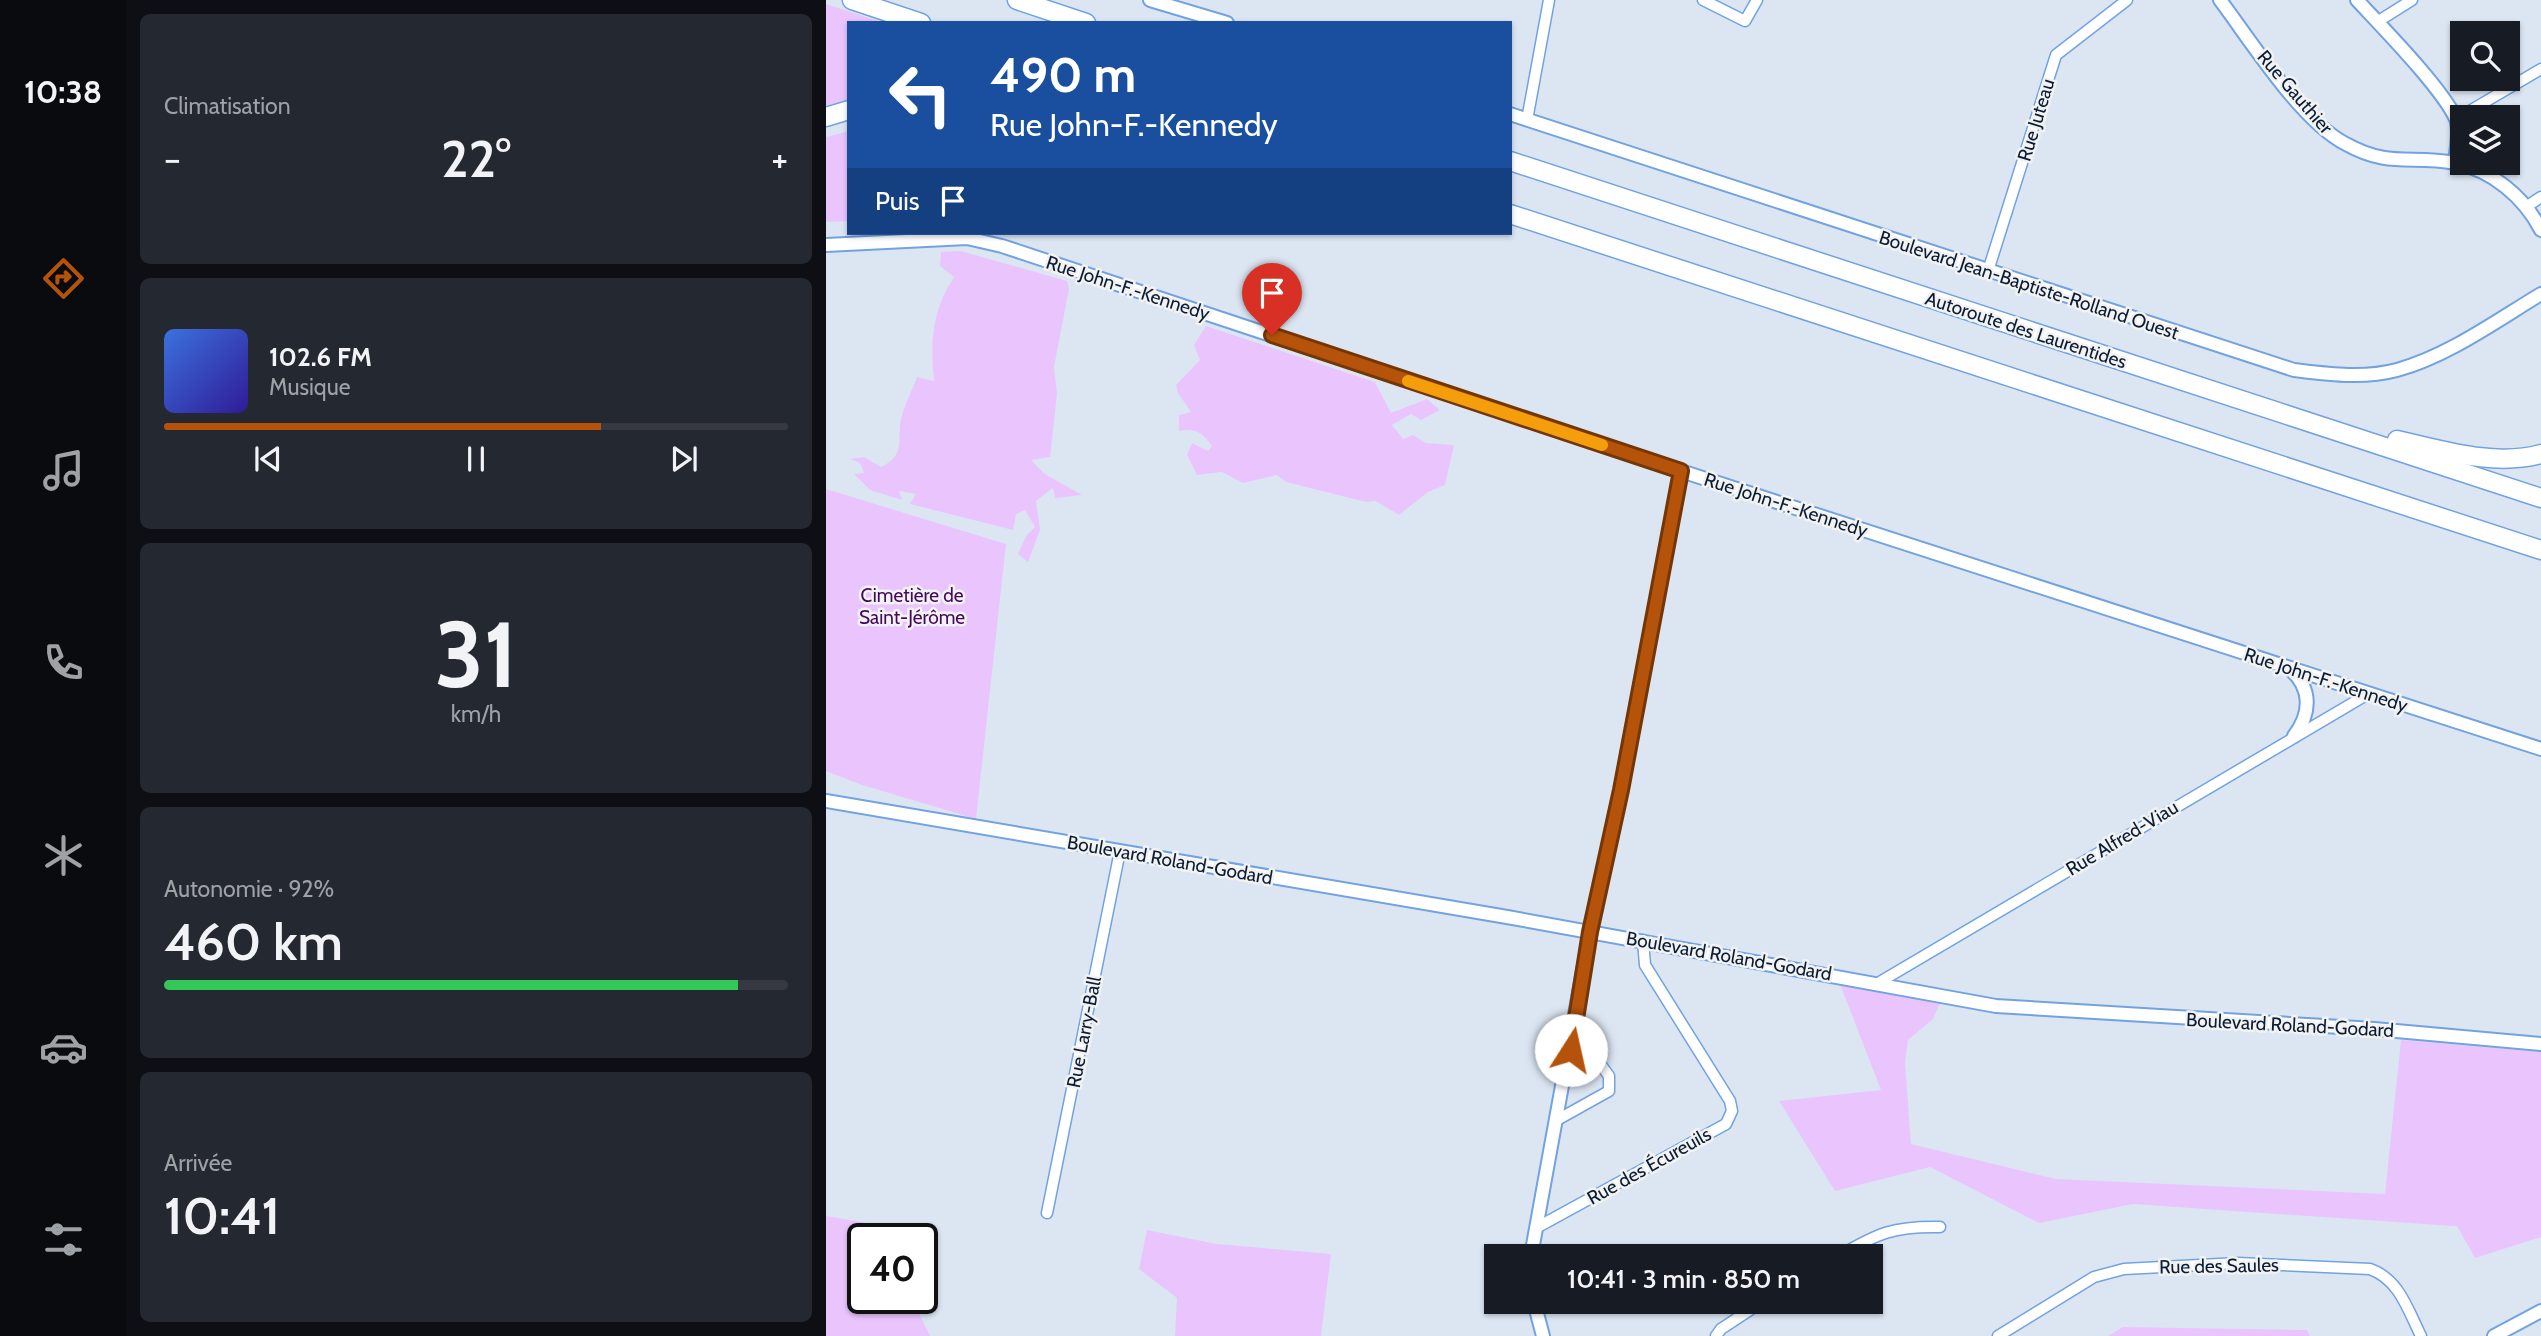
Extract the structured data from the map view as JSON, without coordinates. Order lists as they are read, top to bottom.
{
  "streets": {
    "highway": ["Autoroute des Laurentides"],
    "street": [
      "Rue Gauthier",
      "Rue Juteau",
      "Boulevard Jean-Baptiste-Rolland Ouest",
      "Rue John-F.-Kennedy",
      "Rue Alfred-Viau",
      "Boulevard Roland-Godard",
      "Rue Larry-Ball",
      "Rue des Écureuils",
      "Rue des Saules"
    ]
  },
  "crossings": [
    ["Rue Juteau", "Boulevard Jean-Baptiste-Rolland Ouest"],
    ["Rue John-F.-Kennedy", "Rue Alfred-Viau"],
    ["Rue Alfred-Viau", "Boulevard Roland-Godard"],
    ["Boulevard Roland-Godard", "Rue Larry-Ball"],
    ["Boulevard Roland-Godard", "Rue des Écureuils"]
  ],
  "parks": ["Cimetière de Saint-Jérôme"],
  "page": {
    "tabs": "10:38",
    "tile": [
      "Climatisation",
      ["31", "km/h"],
      ["Autonomie · 92%", "460 km"],
      ["Arrivée", "10:41"]
    ],
    "turn": ["490 m", "Rue John-F.-Kennedy"],
    "heat": ["−", "22°", "+"],
    "then": "Puis",
    "song": ["102.6 FM", "Musique"],
    "limit": "40",
    "trip": "10:41 · 3 min · 850 m"
  }
}
